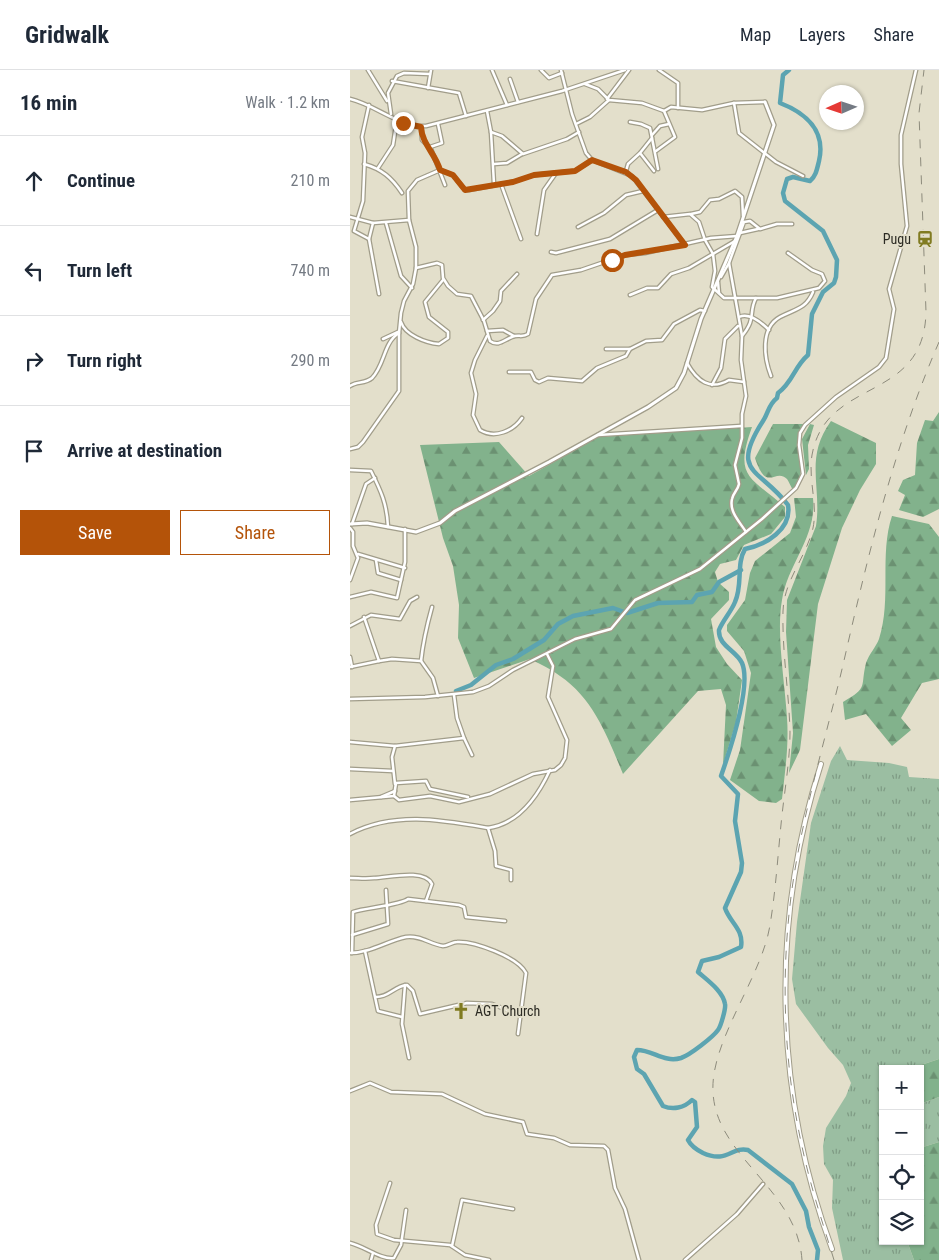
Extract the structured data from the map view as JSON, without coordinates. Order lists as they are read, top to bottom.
{
  "places": {
    "station": ["Pugu"],
    "church": ["AGT Church"]
  },
  "north": "left",
  "page": {
    "header": "Gridwalk",
    "nav": ["Map", "Layers", "Share"],
    "heading": ["16 min", "Walk · 1.2 km"],
    "list": [
      ["Continue", "210 m"],
      ["Turn left", "740 m"],
      ["Turn right", "290 m"],
      "Arrive at destination"
    ],
    "buttons": ["Save", "Share"],
    "map_buttons": ["+", "−"]
  }
}
